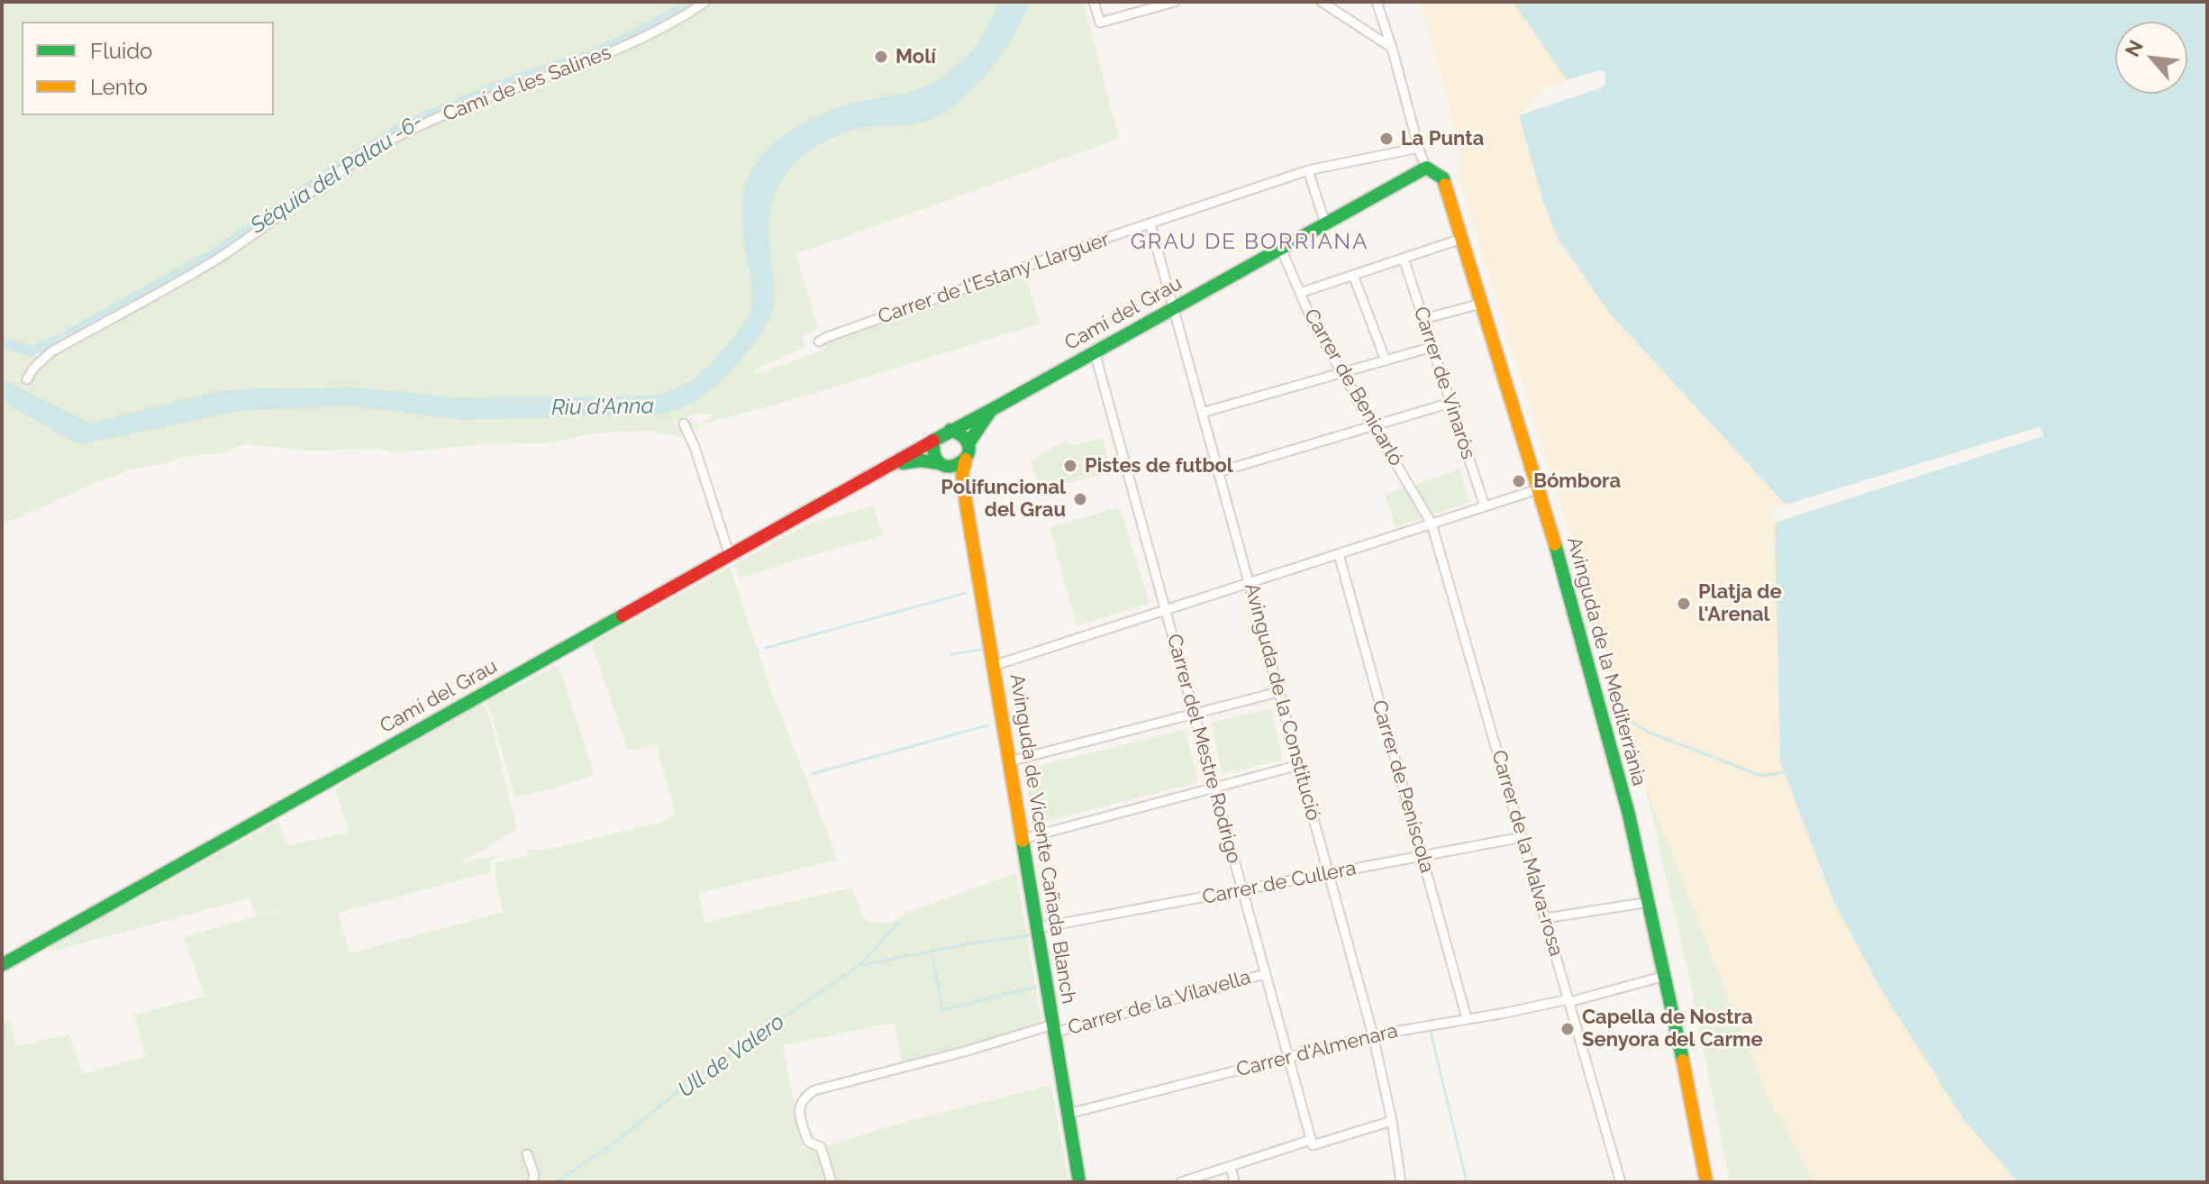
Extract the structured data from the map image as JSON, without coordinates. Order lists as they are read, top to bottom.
{
  "streets": {
    "street": [
      "Camí de les Salines",
      "Carrer de l'Estany Llarguer",
      "Camí del Grau",
      "Carrer de Vinaròs",
      "Carrer de Benicarló",
      "Avinguda de la Mediterrània",
      "Avinguda de la Constitució",
      "Carrer del Mestre Rodrigo",
      "Carrer de Peníscola",
      "Avinguda de Vicente Cañada Blanch",
      "Carrer de la Malva-rosa",
      "Carrer de Cullera",
      "Carrer de la Vilavella",
      "Carrer d'Almenara"
    ]
  },
  "crossings": [
    ["Carrer de l'Estany Llarguer", "Avinguda de la Constitució"],
    ["Camí del Grau", "Carrer de Benicarló"],
    ["Camí del Grau", "Avinguda de la Mediterrània"],
    ["Camí del Grau", "Avinguda de la Constitució"],
    ["Camí del Grau", "Carrer del Mestre Rodrigo"],
    ["Camí del Grau", "Avinguda de Vicente Cañada Blanch"],
    ["Carrer de Benicarló", "Carrer de la Malva-rosa"],
    ["Avinguda de la Mediterrània", "Carrer d'Almenara"],
    ["Avinguda de la Constitució", "Carrer de Cullera"],
    ["Avinguda de la Constitució", "Carrer d'Almenara"],
    ["Carrer del Mestre Rodrigo", "Carrer de Cullera"],
    ["Carrer del Mestre Rodrigo", "Carrer de la Vilavella"],
    ["Carrer del Mestre Rodrigo", "Carrer d'Almenara"],
    ["Carrer de Peníscola", "Carrer de Cullera"],
    ["Carrer de Peníscola", "Carrer d'Almenara"],
    ["Avinguda de Vicente Cañada Blanch", "Carrer de Cullera"],
    ["Avinguda de Vicente Cañada Blanch", "Carrer de la Vilavella"],
    ["Avinguda de Vicente Cañada Blanch", "Carrer d'Almenara"],
    ["Carrer de la Malva-rosa", "Carrer de Cullera"],
    ["Carrer de la Malva-rosa", "Carrer d'Almenara"]
  ],
  "districts": ["GRAU DE BORRIANA"],
  "water": ["Séquia del Palau -6-", "Riu d'Anna", "Ull de Valero"],
  "places": [
    "Molí",
    "La Punta",
    "Pistes de futbol",
    "Bómbora",
    "Polifuncional del Grau",
    "Platja de l'Arenal",
    "Capella de Nostra Senyora del Carme"
  ],
  "legend": ["Fluido", "Lento"],
  "north": "top left"
}
